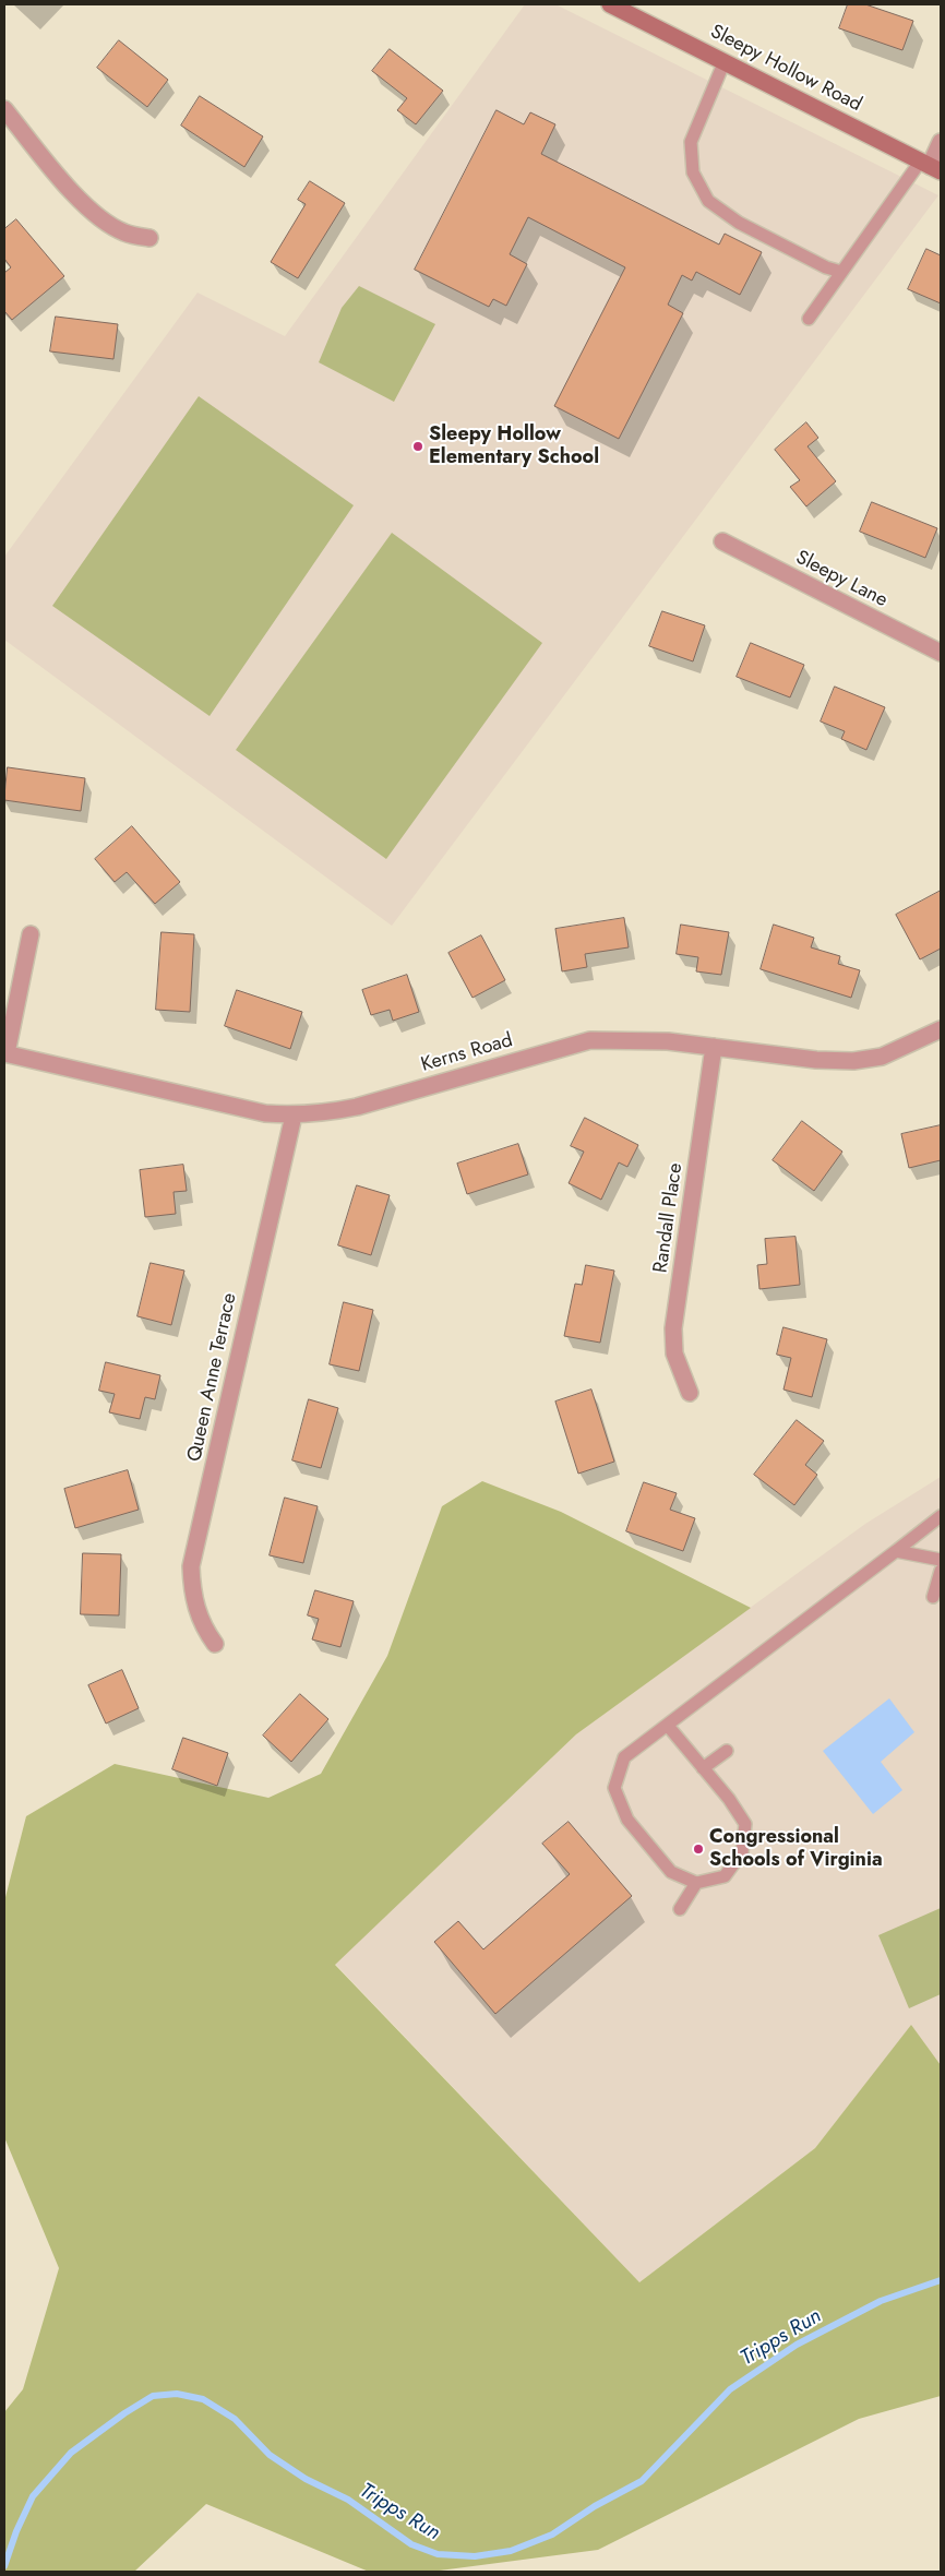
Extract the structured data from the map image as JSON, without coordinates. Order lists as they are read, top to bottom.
{
  "streets": {
    "main road": ["Sleepy Hollow Road"],
    "street": [
      "Sleepy Lane",
      "Kerns Road",
      "Randall Place",
      "Queen Anne Terrace"
    ]
  },
  "crossings": [
    ["Kerns Road", "Randall Place"],
    ["Kerns Road", "Queen Anne Terrace"]
  ],
  "water": ["Tripps Run"],
  "places": ["Sleepy Hollow Elementary School", "Congressional Schools of Virginia"]
}
